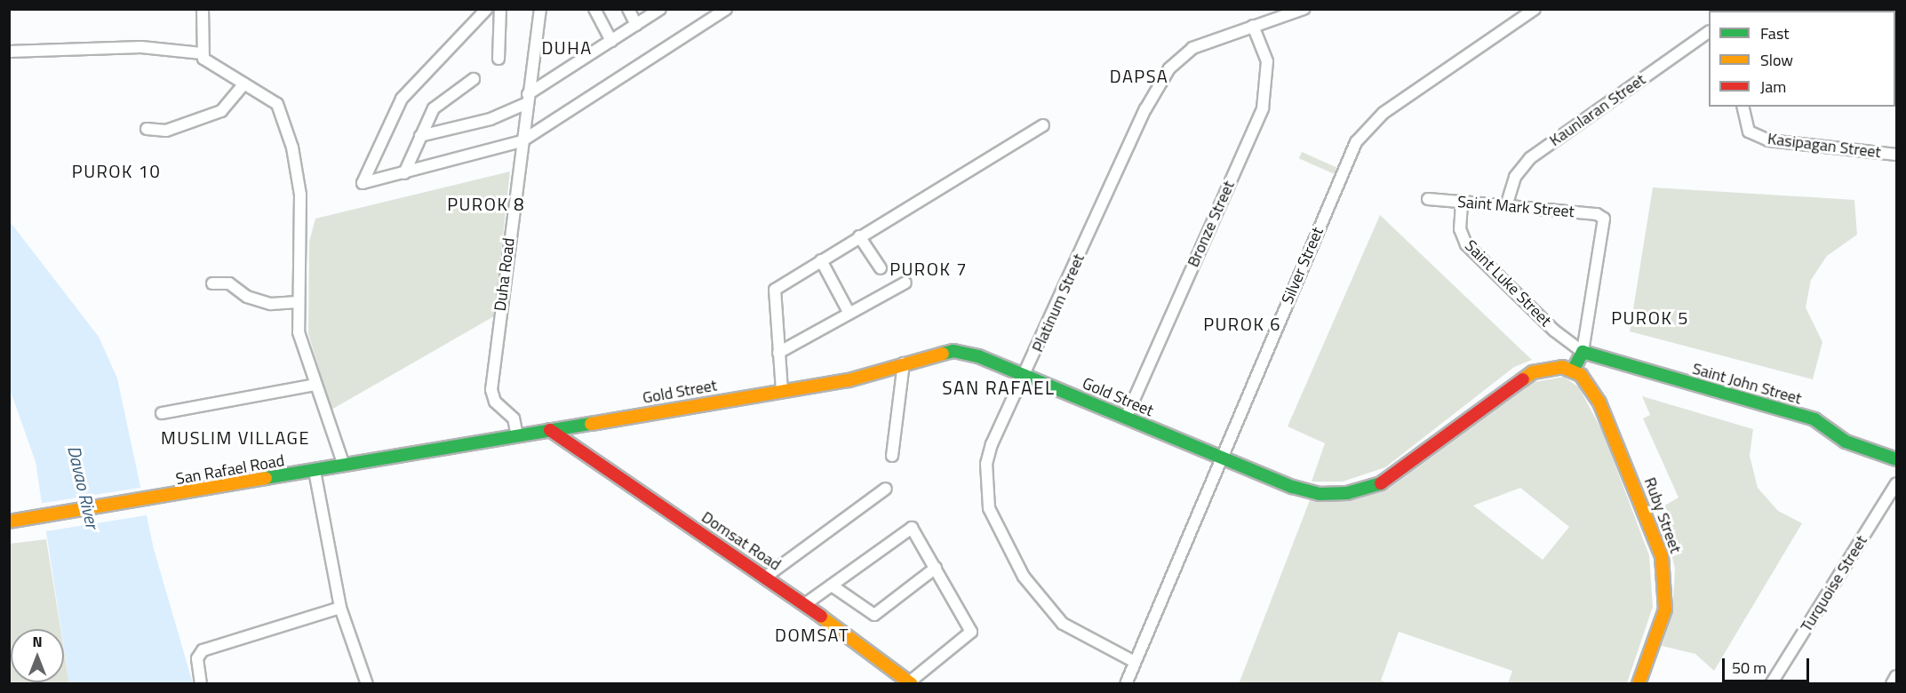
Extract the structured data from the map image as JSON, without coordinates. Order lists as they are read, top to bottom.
{
  "streets": {
    "main road": [
      "Saint John Street",
      "Gold Street",
      "San Rafael Road",
      "Ruby Street",
      "Domsat Road"
    ],
    "street": [
      "Kaunlaran Street",
      "Kasipagan Street",
      "Saint Mark Street",
      "Bronze Street",
      "Silver Street",
      "Duha Road",
      "Saint Luke Street",
      "Platinum Street",
      "Turquoise Street"
    ]
  },
  "crossings": [
    ["Kaunlaran Street", "Saint Mark Street"],
    ["Saint Mark Street", "Saint Luke Street"],
    ["Saint Mark Street", "Saint John Street"],
    ["Bronze Street", "Platinum Street"],
    ["Bronze Street", "Gold Street"],
    ["Silver Street", "Platinum Street"],
    ["Silver Street", "Gold Street"],
    ["Duha Road", "San Rafael Road"],
    ["Saint Luke Street", "Saint John Street"],
    ["Platinum Street", "Gold Street"],
    ["Gold Street", "San Rafael Road"],
    ["Gold Street", "Ruby Street"],
    ["Gold Street", "Domsat Road"],
    ["San Rafael Road", "Domsat Road"]
  ],
  "districts": [
    "DUHA",
    "DAPSA",
    "PUROK 10",
    "PUROK 8",
    "PUROK 7",
    "PUROK 5",
    "PUROK 6",
    "SAN RAFAEL",
    "MUSLIM VILLAGE",
    "DOMSAT"
  ],
  "water": ["Davao River"],
  "legend": ["Fast", "Slow", "Jam"],
  "scale_bar": "50 m",
  "north": "top"
}
